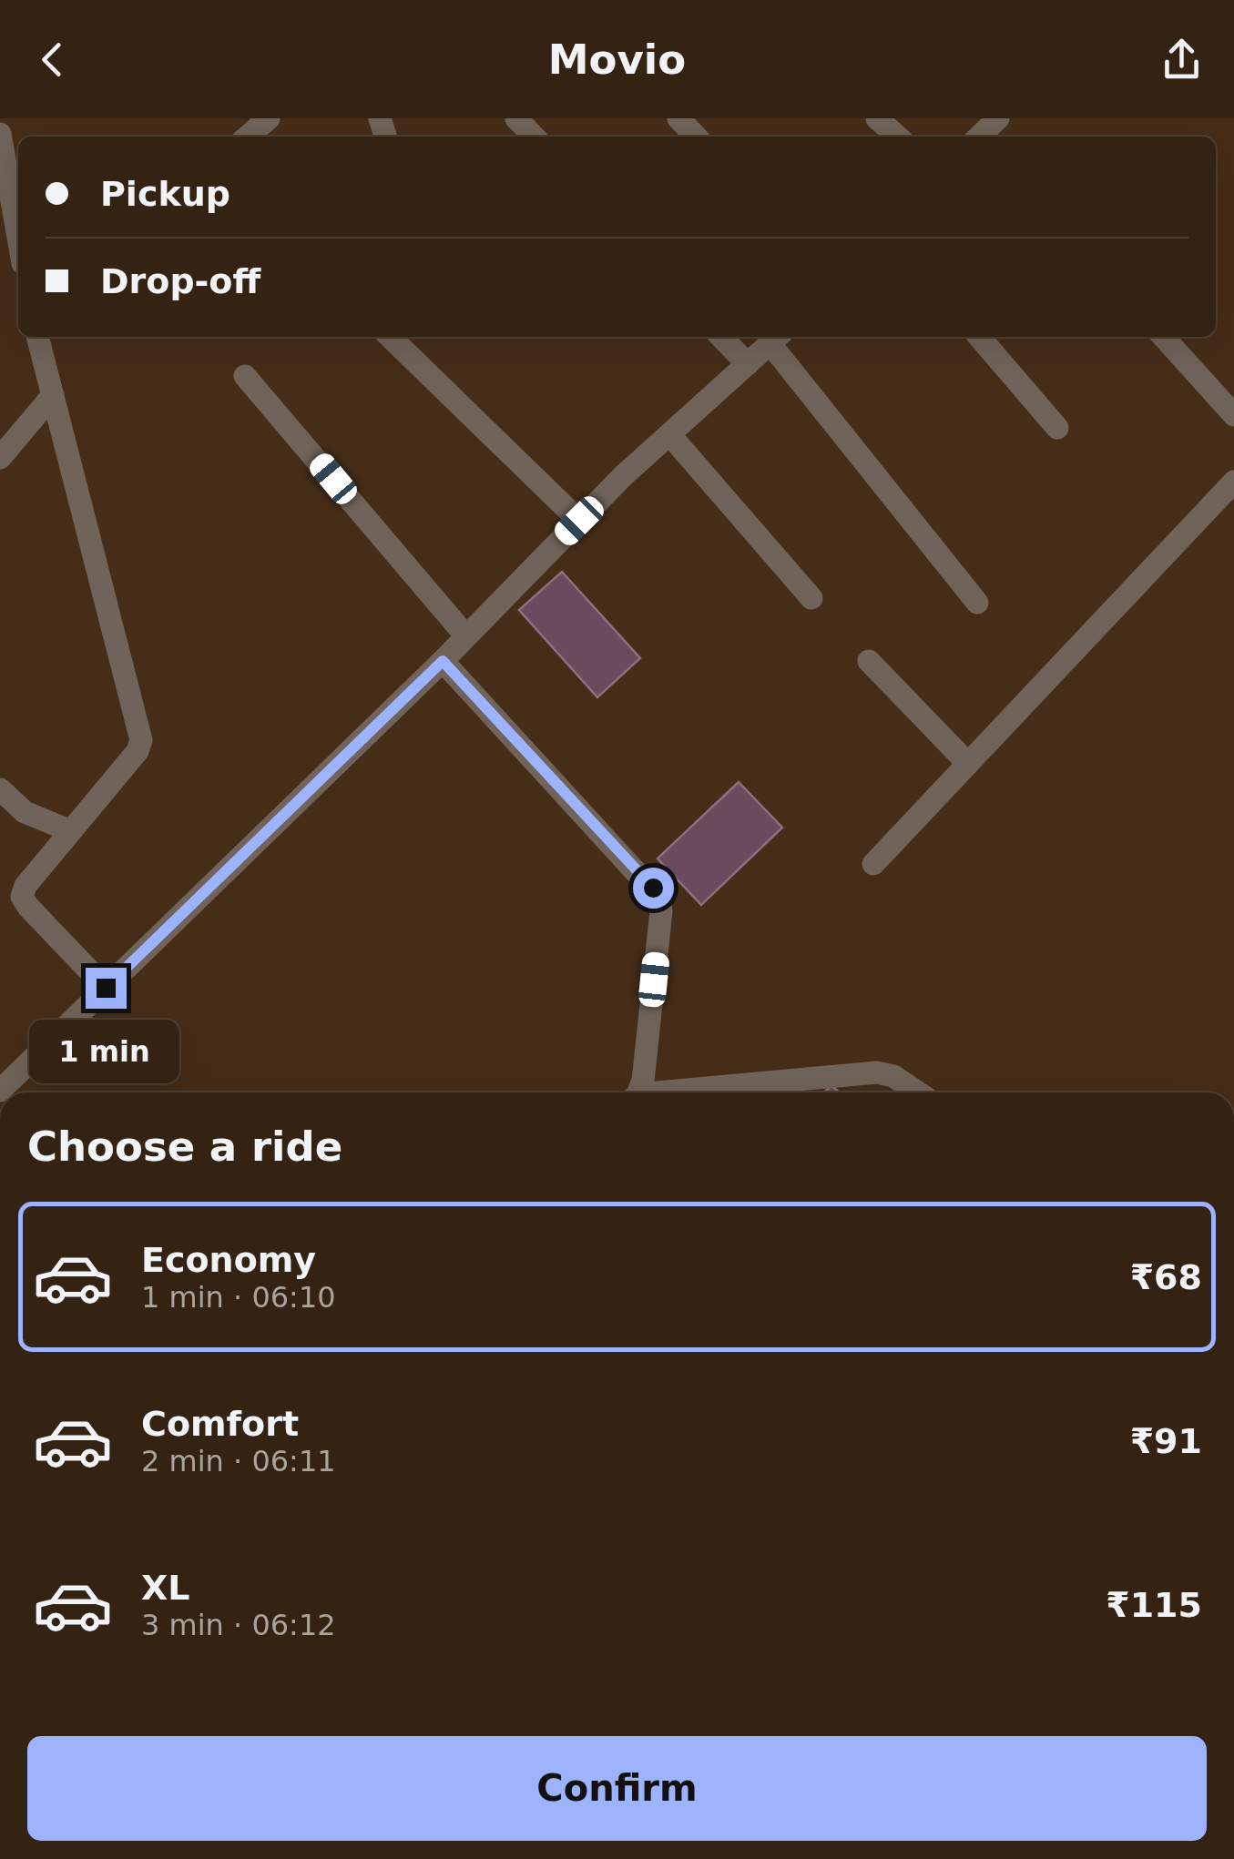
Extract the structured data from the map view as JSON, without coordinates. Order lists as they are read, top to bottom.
{
  "page": {
    "header": "Movio",
    "banner": ["Pickup", "Drop-off"],
    "bubble": "1 min",
    "heading": "Choose a ride",
    "list": [
      {
        "name": "Economy",
        "note": "1 min · 06:10",
        "value": "₹68"
      },
      {
        "name": "Comfort",
        "note": "2 min · 06:11",
        "value": "₹91"
      },
      {
        "name": "XL",
        "note": "3 min · 06:12",
        "value": "₹115"
      }
    ],
    "buttons": "Confirm"
  }
}
